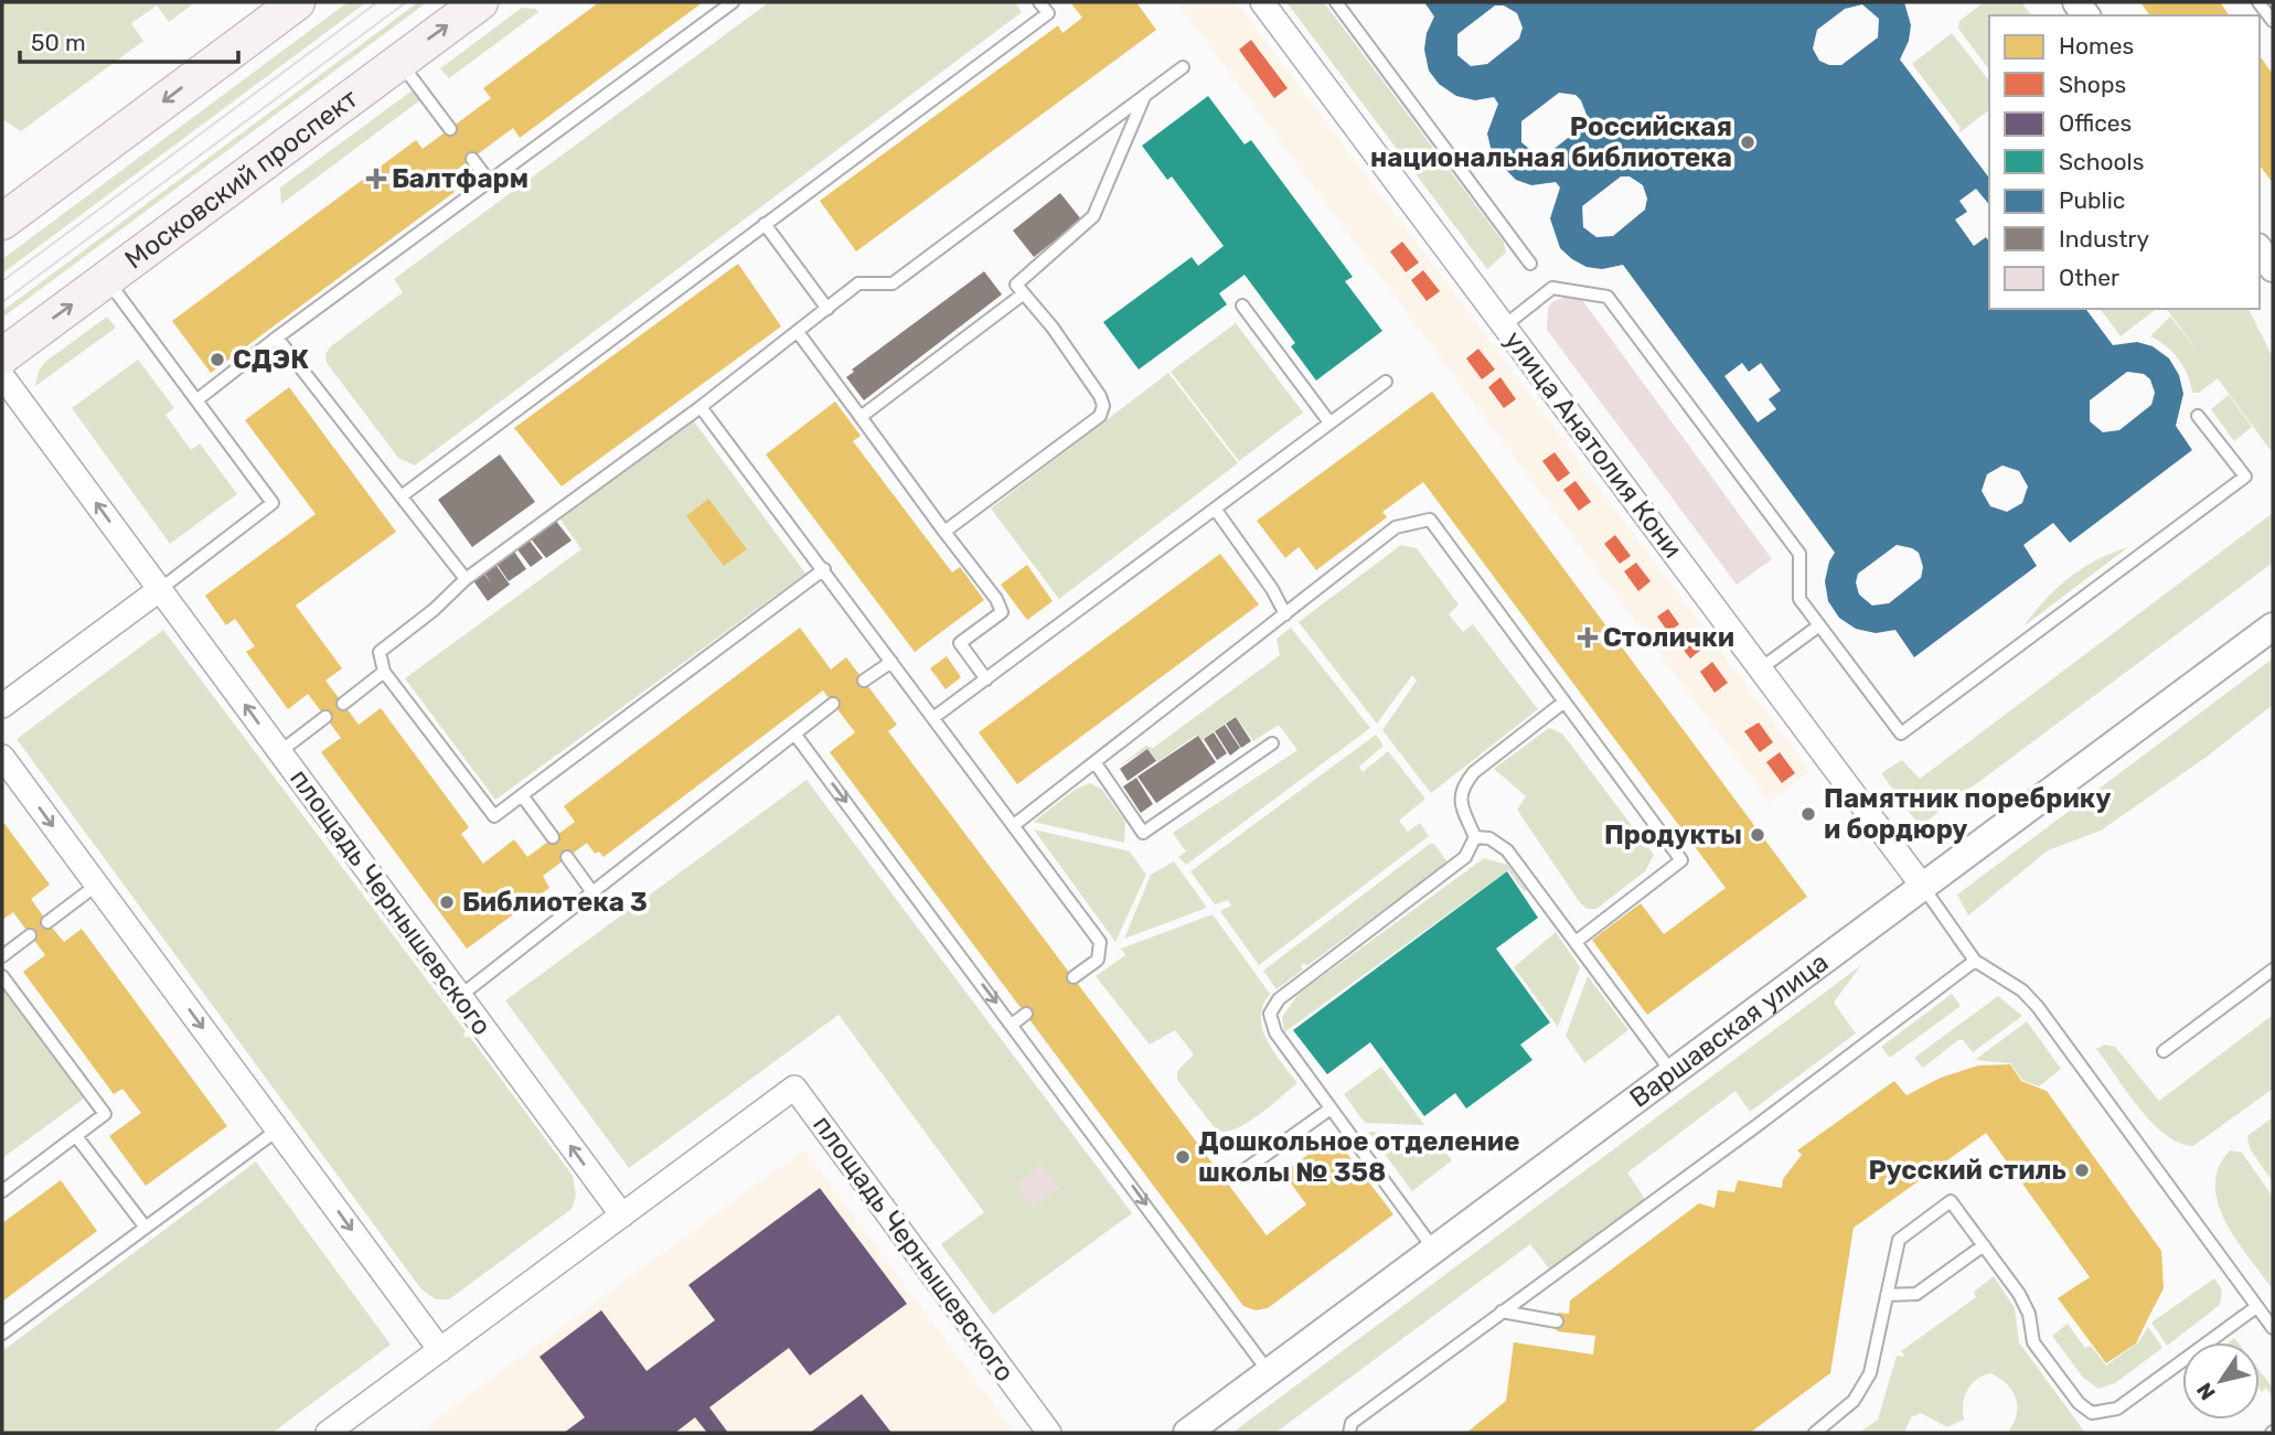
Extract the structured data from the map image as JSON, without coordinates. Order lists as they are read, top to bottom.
{
  "streets": {
    "main road": ["Московский проспект"],
    "street": ["улица Анатолия Кони", "площадь Чернышевского", "Варшавская улица"]
  },
  "crossings": [
    ["улица Анатолия Кони", "Варшавская улица"]
  ],
  "one_way": ["Московский проспект", "площадь Чернышевского"],
  "places": {
    "other": [
      "Российская национальная библиотека",
      "СДЭК",
      "Памятник поребрику и бордюру",
      "Продукты",
      "Библиотека 3",
      "Дошкольное отделение школы № 358",
      "Русский стиль"
    ],
    "health": ["Балтфарм", "Столички"]
  },
  "legend": [
    "Homes",
    "Shops",
    "Offices",
    "Schools",
    "Public",
    "Industry",
    "Other"
  ],
  "scale_bar": "50 m",
  "north": "bottom left"
}
